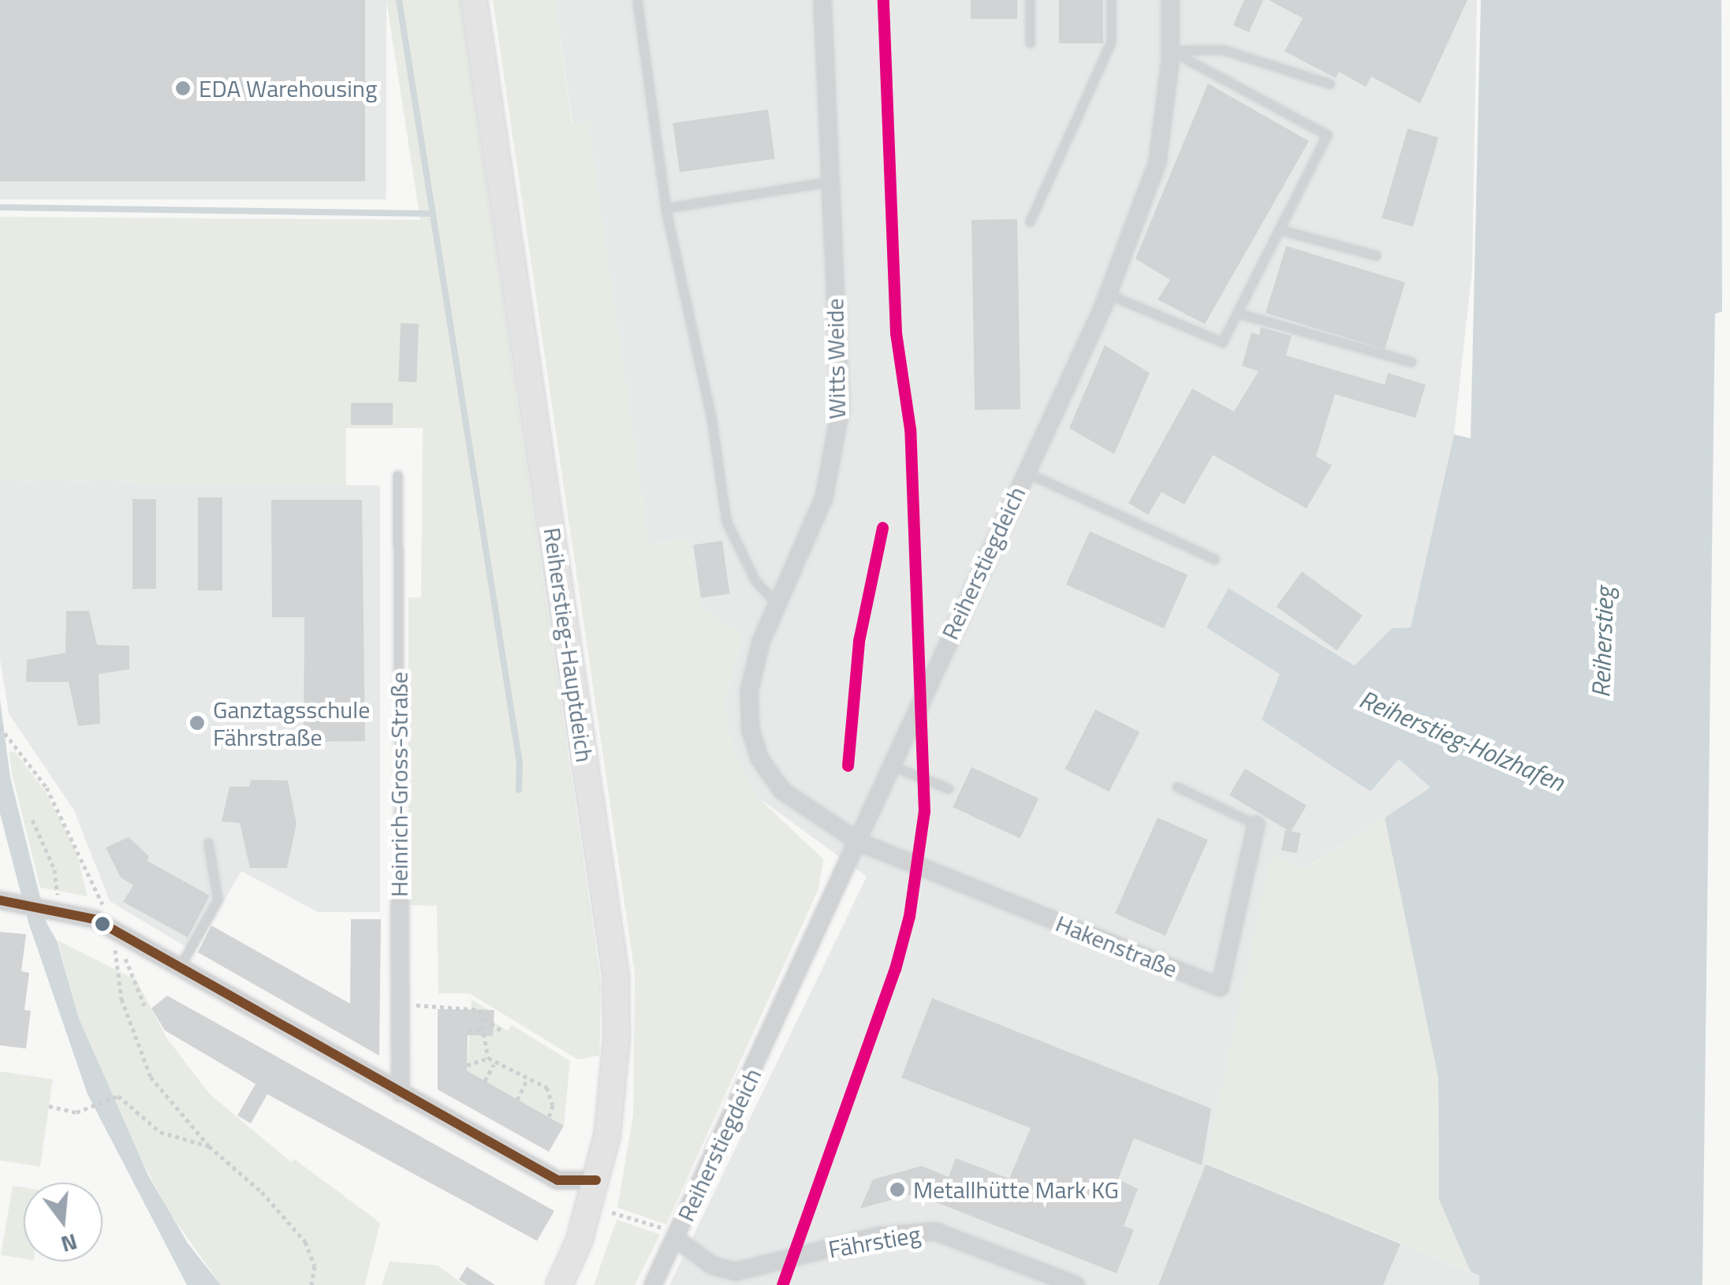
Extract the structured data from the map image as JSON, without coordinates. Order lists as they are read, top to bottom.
{
  "streets": {
    "main road": ["Reiherstieg-Hauptdeich"],
    "street": [
      "Witts Weide",
      "Reiherstiegdeich",
      "Heinrich-Gross-Straße",
      "Hakenstraße",
      "Fährstieg"
    ]
  },
  "crossings": [
    ["Witts Weide", "Reiherstiegdeich"],
    ["Witts Weide", "Hakenstraße"],
    ["Reiherstiegdeich", "Hakenstraße"],
    ["Reiherstiegdeich", "Fährstieg"]
  ],
  "water": ["Reiherstieg", "Reiherstieg-Holzhafen"],
  "places": ["EDA Warehousing", "Ganztagsschule Fährstraße", "Metallhütte Mark KG"],
  "north": "bottom"
}
